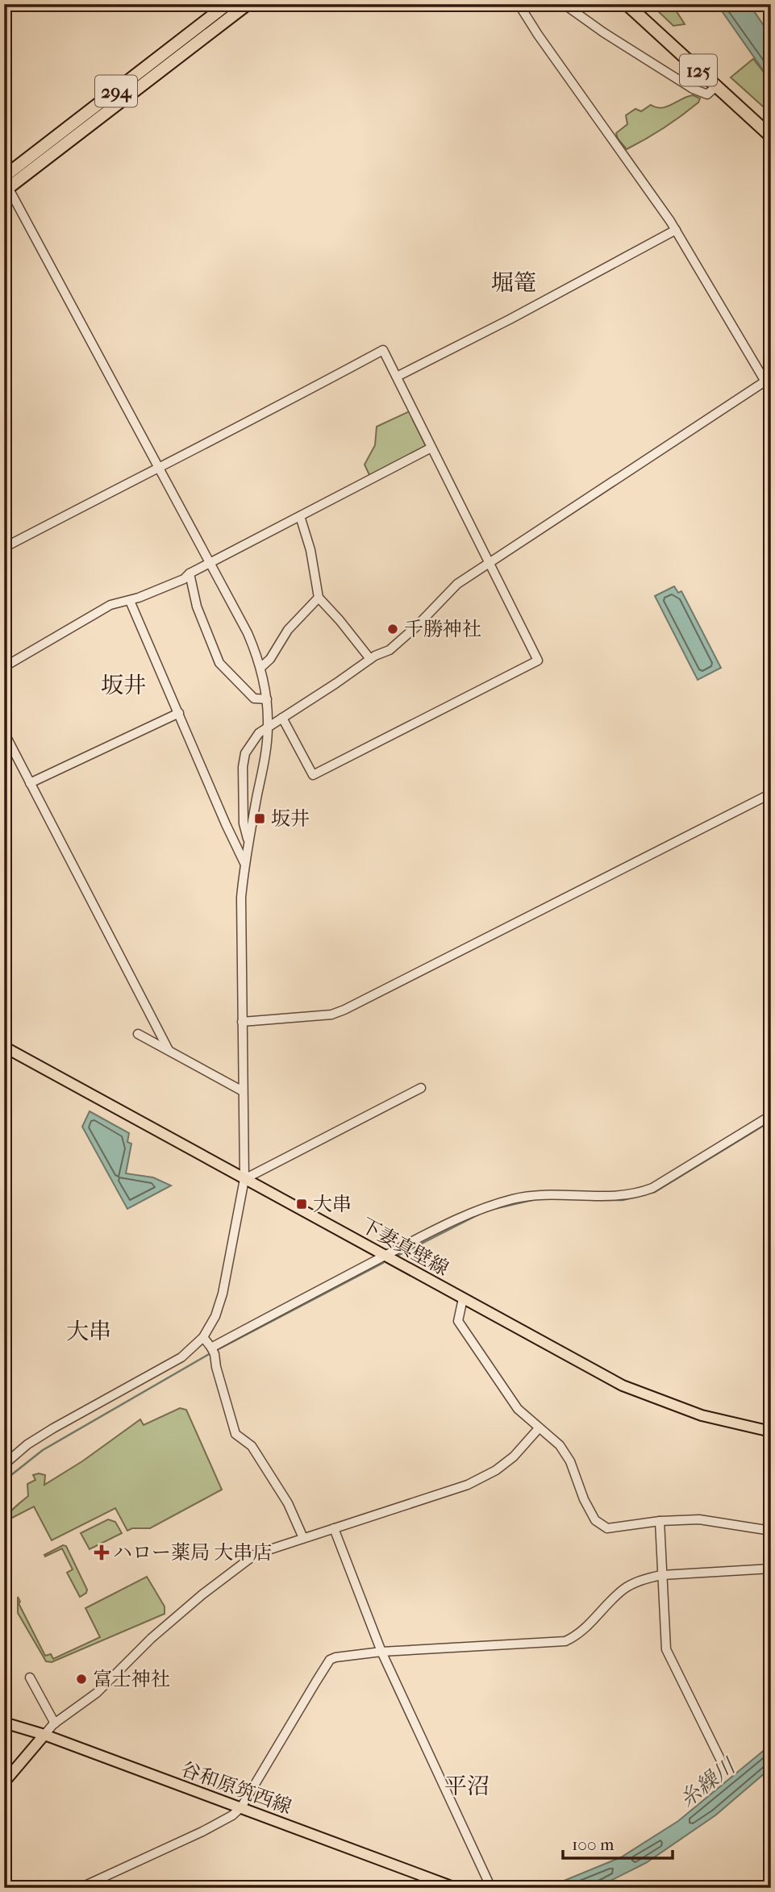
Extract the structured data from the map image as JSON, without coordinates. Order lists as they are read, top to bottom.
{
  "streets": {
    "highway": ["125", "294"],
    "main road": ["下妻真壁線", "谷和原筑西線"]
  },
  "districts": [
    "堀篭",
    "坂井",
    "大串",
    "平沼"
  ],
  "water": ["糸繰川"],
  "places": {
    "other": ["千勝神社", "富士神社"],
    "transit": ["坂井", "大串"],
    "health": ["ハロー薬局 大串店"]
  },
  "scale_bar": "100 m"
}
